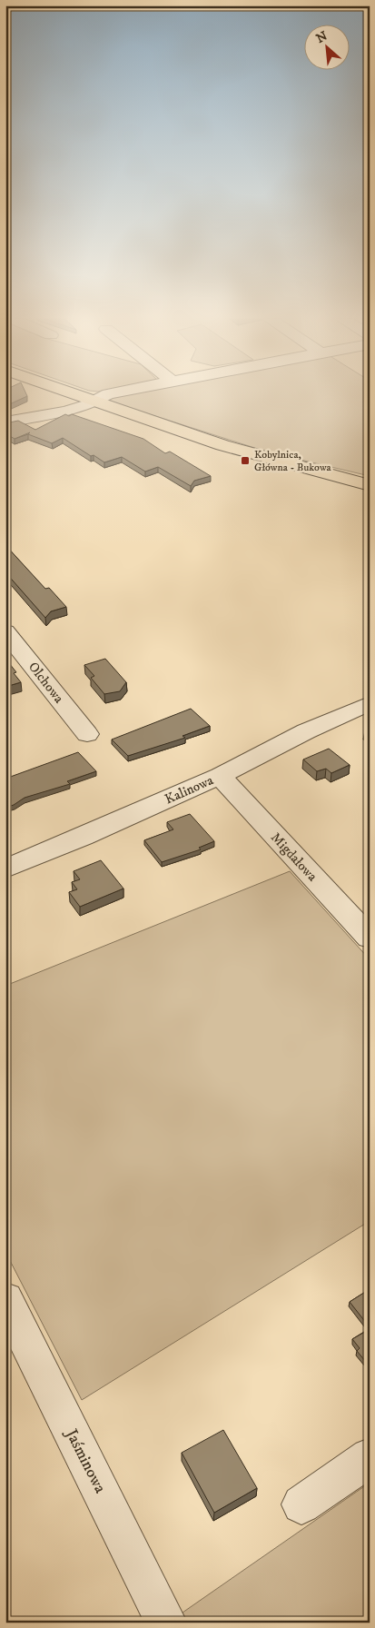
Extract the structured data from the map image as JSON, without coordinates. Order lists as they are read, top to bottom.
{
  "streets": {
    "street": [
      "Olchowa",
      "Kalinowa",
      "Migdałowa",
      "Jaśminowa"
    ]
  },
  "crossings": [
    ["Kalinowa", "Migdałowa"]
  ],
  "places": {
    "transit": ["Kobylnica, Główna - Bukowa"]
  },
  "north": "top left"
}
